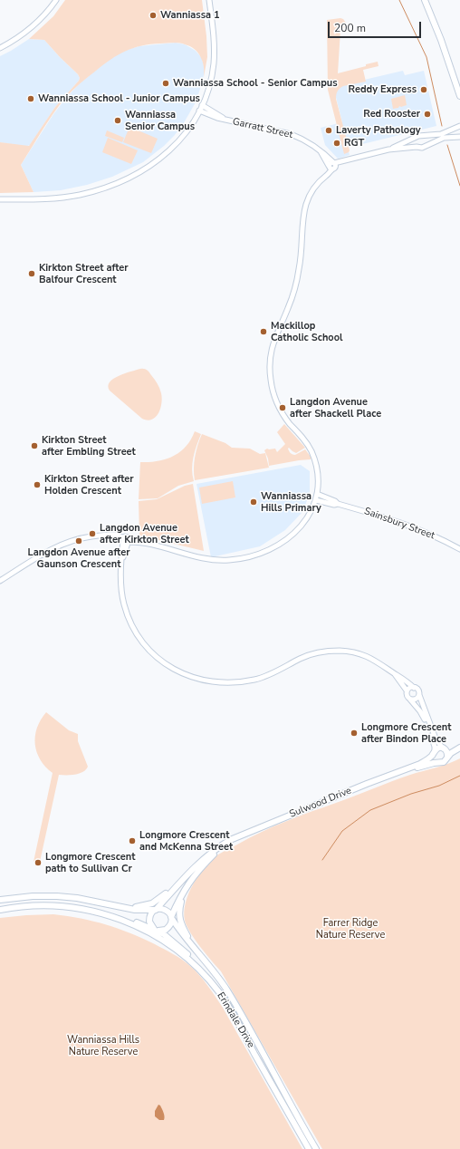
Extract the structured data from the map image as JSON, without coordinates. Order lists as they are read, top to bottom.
{
  "streets": {
    "main road": ["Sulwood Drive", "Erindale Drive"],
    "street": ["Garratt Street", "Sainsbury Street"]
  },
  "crossings": [
    ["Sulwood Drive", "Erindale Drive"]
  ],
  "parks": ["Farrer Ridge Nature Reserve", "Wanniassa Hills Nature Reserve"],
  "places": [
    "Wanniassa 1",
    "Wanniassa School - Senior Campus",
    "Reddy Express",
    "Wanniassa School - Junior Campus",
    "Red Rooster",
    "Wanniassa Senior Campus",
    "Laverty Pathology",
    "RGT",
    "Kirkton Street after Balfour Crescent",
    "Mackillop Catholic School",
    "Langdon Avenue after Shackell Place",
    "Kirkton Street after Embling Street",
    "Kirkton Street after Holden Crescent",
    "Wanniassa Hills Primary",
    "Langdon Avenue after Kirkton Street",
    "Langdon Avenue after Gaunson Crescent",
    "Longmore Crescent after Bindon Place",
    "Longmore Crescent and McKenna Street",
    "Longmore Crescent path to Sullivan Cr"
  ],
  "scale_bar": "200 m"
}
